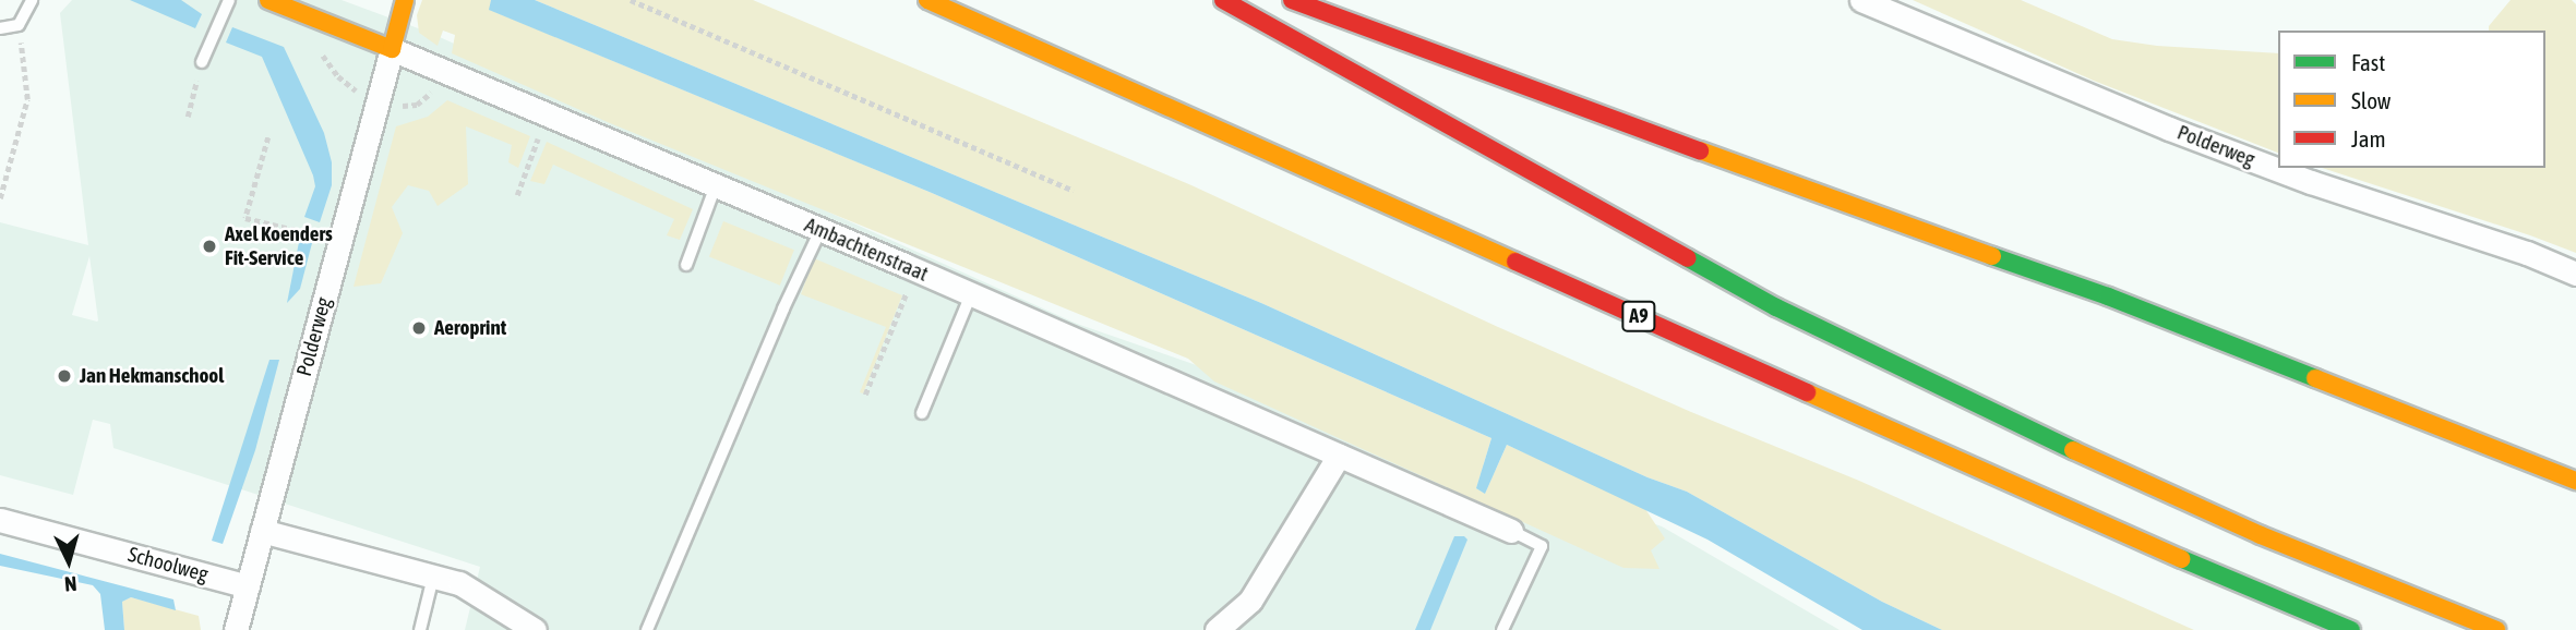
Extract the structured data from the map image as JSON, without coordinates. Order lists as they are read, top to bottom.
{
  "streets": {
    "main road": ["Polderweg", "A9"],
    "street": ["Ambachtenstraat", "Schoolweg"]
  },
  "crossings": [
    ["Polderweg", "Ambachtenstraat"],
    ["Polderweg", "Schoolweg"]
  ],
  "places": ["Axel Koenders Fit-Service", "Aeroprint", "Jan Hekmanschool"],
  "legend": ["Fast", "Slow", "Jam"],
  "north": "bottom"
}
